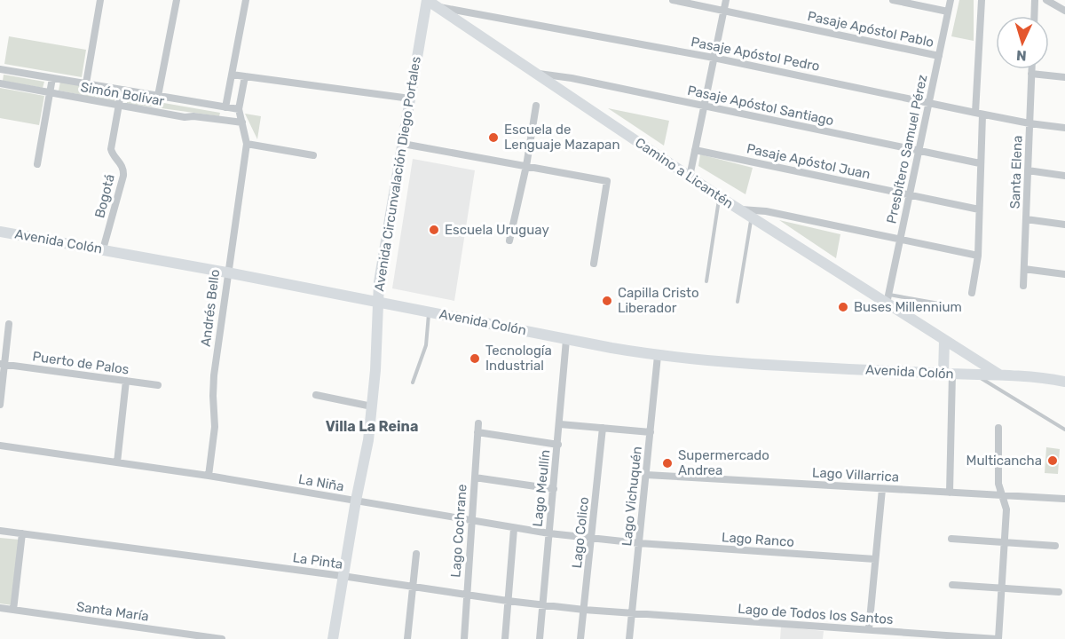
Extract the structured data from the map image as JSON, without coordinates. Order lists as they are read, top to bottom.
{
  "streets": {
    "street": [
      "Pasaje Apóstol Pablo",
      "Pasaje Apóstol Pedro",
      "Simón Bolívar",
      "Pasaje Apóstol Santiago",
      "Presbítero Samuel Pérez",
      "Pasaje Apóstol Juan",
      "Santa Elena",
      "Camino a Licantén",
      "Avenida Circunvalación Diego Portales",
      "Bogotá",
      "Avenida Colón",
      "Andrés Bello",
      "Puerto de Palos",
      "Lago Villarrica",
      "La Niña",
      "Lago Meullín",
      "Lago Vichuquén",
      "Lago Cochrane",
      "Lago Colico",
      "Lago Ranco",
      "La Pinta",
      "Santa María",
      "Lago de Todos los Santos"
    ]
  },
  "crossings": [
    ["Pasaje Apóstol Pablo", "Presbítero Samuel Pérez"],
    ["Pasaje Apóstol Pedro", "Presbítero Samuel Pérez"],
    ["Pasaje Apóstol Pedro", "Santa Elena"],
    ["Pasaje Apóstol Pedro", "Camino a Licantén"],
    ["Pasaje Apóstol Pedro", "Avenida Circunvalación Diego Portales"],
    ["Simón Bolívar", "Bogotá"],
    ["Simón Bolívar", "Andrés Bello"],
    ["Pasaje Apóstol Santiago", "Presbítero Samuel Pérez"],
    ["Pasaje Apóstol Santiago", "Camino a Licantén"],
    ["Presbítero Samuel Pérez", "Pasaje Apóstol Juan"],
    ["Presbítero Samuel Pérez", "Camino a Licantén"],
    ["Camino a Licantén", "Avenida Circunvalación Diego Portales"],
    ["Camino a Licantén", "Avenida Colón"],
    ["Avenida Circunvalación Diego Portales", "Avenida Colón"],
    ["Avenida Circunvalación Diego Portales", "La Niña"],
    ["Avenida Circunvalación Diego Portales", "La Pinta"],
    ["Bogotá", "Avenida Colón"],
    ["Avenida Colón", "Andrés Bello"],
    ["Avenida Colón", "Lago Meullín"],
    ["Avenida Colón", "Lago Vichuquén"],
    ["Andrés Bello", "La Niña"],
    ["Lago Villarrica", "Lago Vichuquén"],
    ["La Niña", "Lago Meullín"],
    ["La Niña", "Lago Vichuquén"],
    ["La Niña", "Lago Cochrane"],
    ["La Niña", "Lago Colico"],
    ["La Niña", "Lago Ranco"],
    ["Lago Meullín", "La Pinta"],
    ["Lago Vichuquén", "Lago Ranco"],
    ["Lago Vichuquén", "La Pinta"],
    ["Lago Vichuquén", "Lago de Todos los Santos"],
    ["Lago Cochrane", "La Pinta"],
    ["Lago Colico", "La Pinta"],
    ["La Pinta", "Lago de Todos los Santos"]
  ],
  "districts": ["Villa La Reina"],
  "places": [
    "Escuela de Lenguaje Mazapan",
    "Escuela Uruguay",
    "Capilla Cristo Liberador",
    "Buses Millennium",
    "Tecnología Industrial",
    "Multicancha",
    "Supermercado Andrea"
  ],
  "north": "bottom"
}
